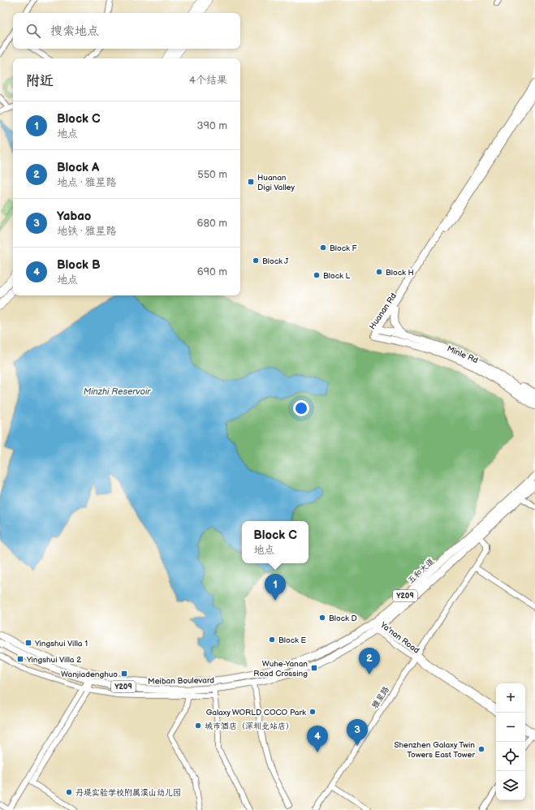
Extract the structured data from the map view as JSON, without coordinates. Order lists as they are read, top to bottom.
{
  "streets": {
    "main road": [
      "Huanan Rd",
      "Minle Rd",
      "五和大道",
      "Y209",
      "Meiban Boulevard"
    ],
    "street": ["Ya'nan Road", "雅星路"]
  },
  "crossings": [
    ["Huanan Rd", "Minle Rd"],
    ["五和大道", "Ya'nan Road"],
    ["五和大道", "Meiban Boulevard"],
    ["五和大道", "雅星路"],
    ["Ya'nan Road", "雅星路"]
  ],
  "water": ["Minzhi Reservoir"],
  "places": {
    "transit": [
      "Huanan Digi Valley",
      "Yingshui Villa 1",
      "Yingshui Villa 2",
      "Wuhe-Yanan Road Crossing",
      "Wanjiadenghuo"
    ],
    "other": [
      "Block F",
      "Block J",
      "Block H",
      "Block L",
      "Block D",
      "Block E",
      "Galaxy WORLD COCO Park",
      "城市酒店（深圳北站店）",
      "Shenzhen Galaxy Twin Towers East Tower",
      "丹堤实验学校附属溪山幼儿园"
    ]
  },
  "page": {
    "search": "搜索地点",
    "heading": ["附近", "4个结果"],
    "list": [
      {
        "mark": "1",
        "name": "Block C",
        "note": "地点",
        "value": "390 m"
      },
      {
        "mark": "2",
        "name": "Block A",
        "note": "地点 · 雅星路",
        "value": "550 m"
      },
      {
        "mark": "3",
        "name": "Yabao",
        "note": "地铁 · 雅星路",
        "value": "680 m"
      },
      {
        "mark": "4",
        "name": "Block B",
        "note": "地点",
        "value": "690 m"
      }
    ],
    "popup": ["Block C", "地点"],
    "pins": [
      "1",
      "2",
      "3",
      "4"
    ],
    "map_buttons": ["+", "−"]
  }
}
